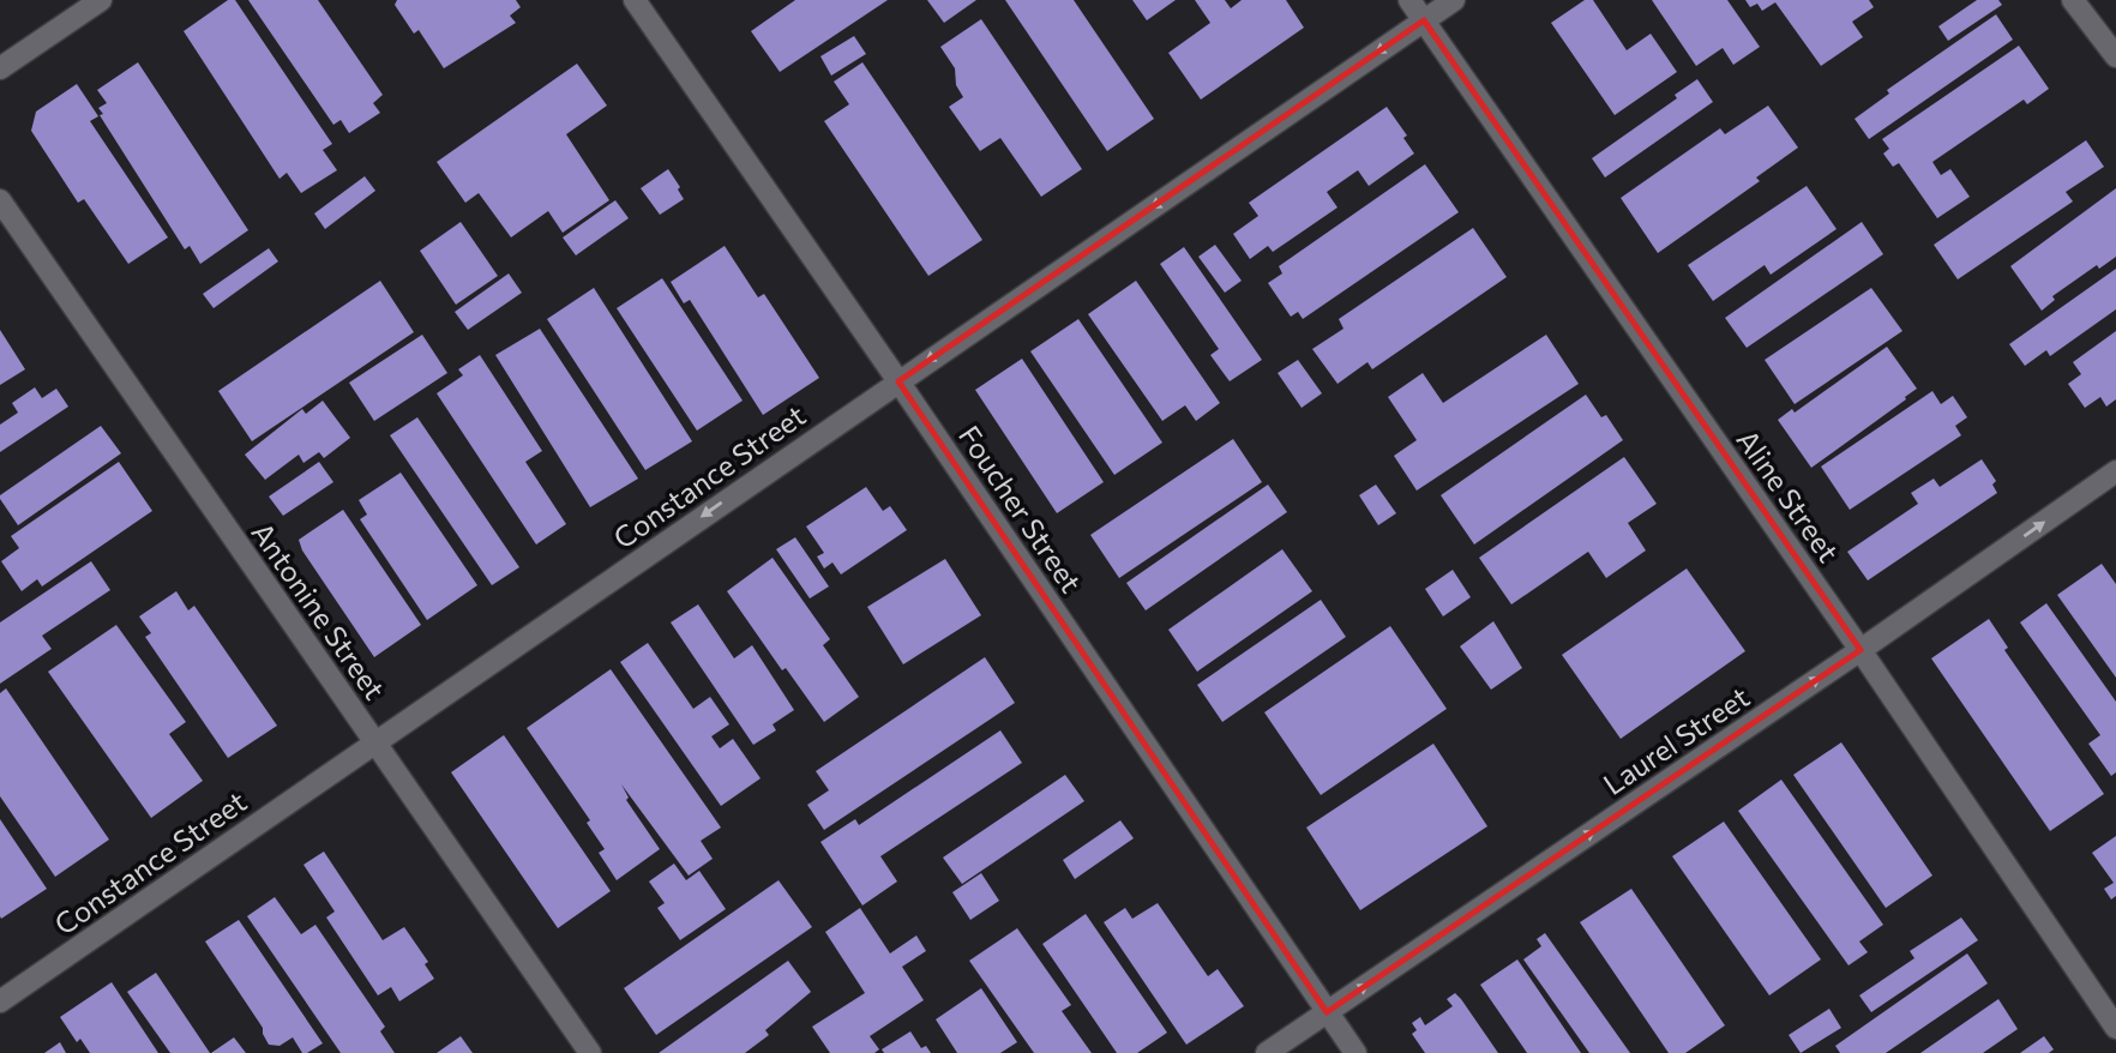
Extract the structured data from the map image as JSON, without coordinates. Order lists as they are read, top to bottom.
{
  "streets": {
    "street": [
      "Constance Street",
      "Aline Street",
      "Foucher Street",
      "Antonine Street",
      "Laurel Street"
    ]
  },
  "crossings": [
    ["Constance Street", "Aline Street"],
    ["Constance Street", "Foucher Street"],
    ["Constance Street", "Antonine Street"],
    ["Aline Street", "Laurel Street"],
    ["Foucher Street", "Laurel Street"]
  ],
  "one_way": ["Constance Street", "Laurel Street"]
}
